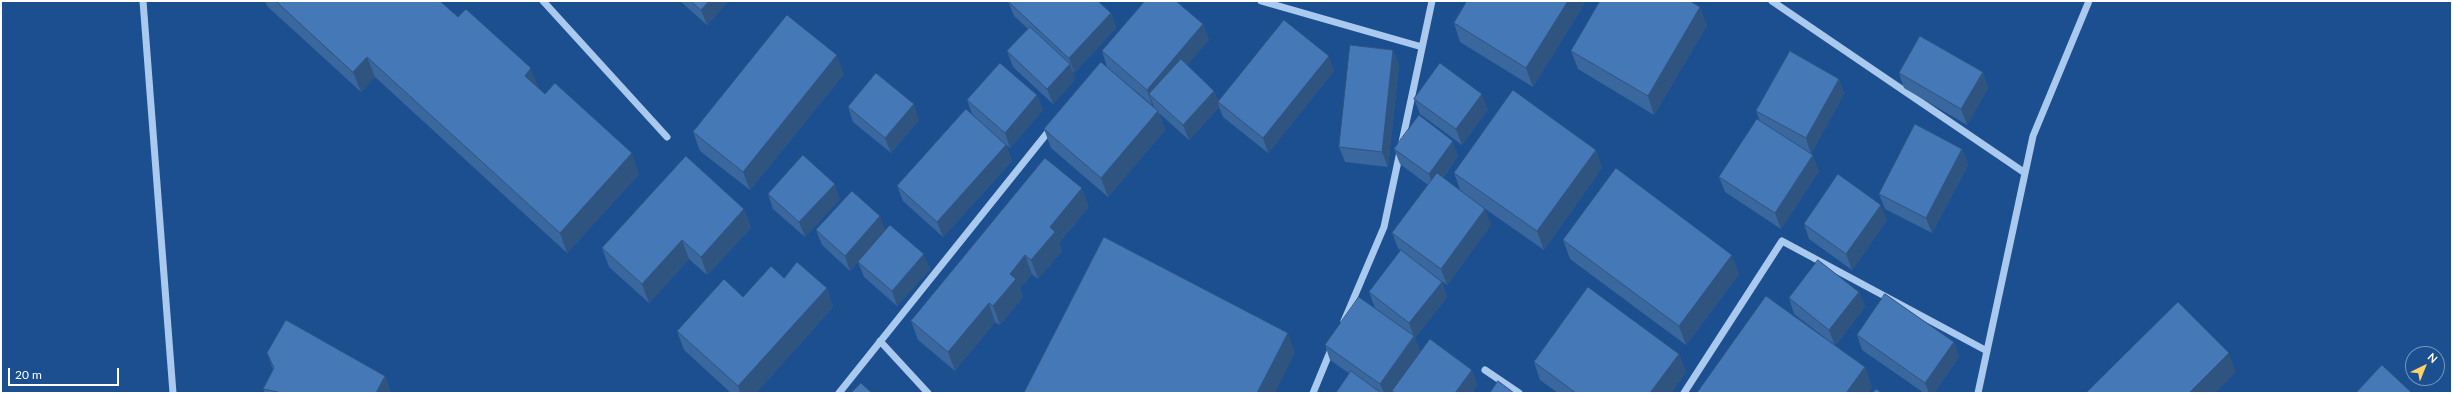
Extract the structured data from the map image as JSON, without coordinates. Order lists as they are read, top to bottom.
{
  "scale_bar": "20 m",
  "north": "top right"
}
